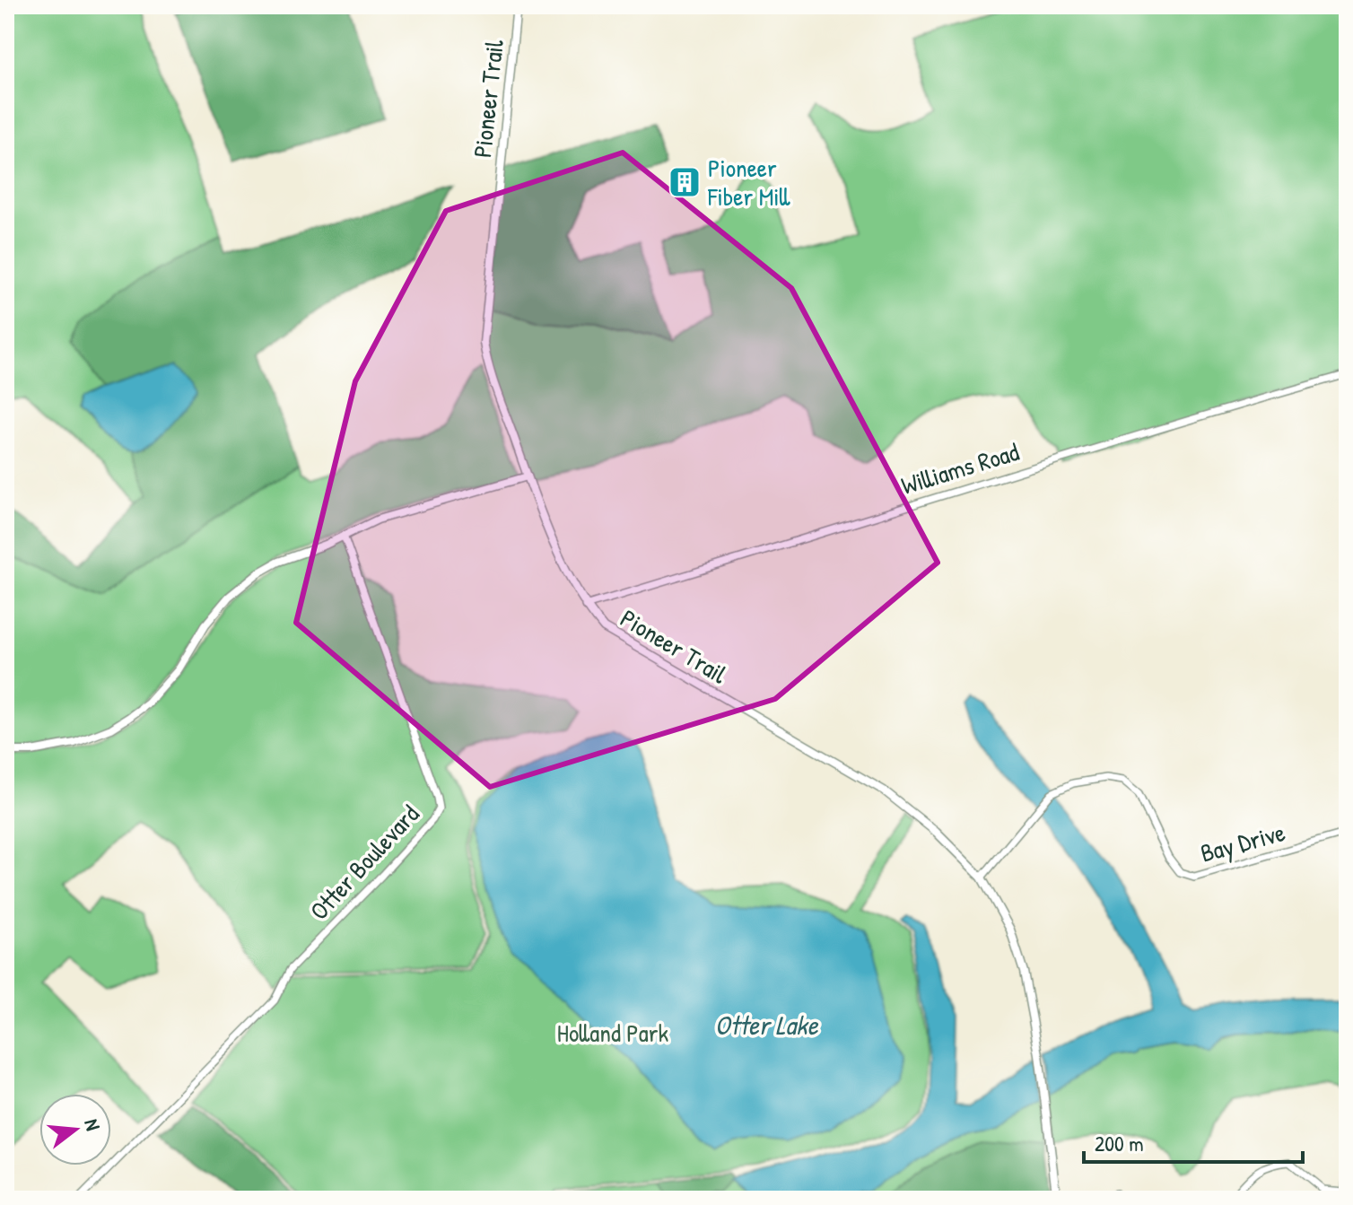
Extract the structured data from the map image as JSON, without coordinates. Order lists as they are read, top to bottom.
{
  "streets": {
    "street": [
      "Pioneer Trail",
      "Williams Road",
      "Bay Drive",
      "Otter Boulevard"
    ]
  },
  "crossings": [
    ["Pioneer Trail", "Williams Road"],
    ["Pioneer Trail", "Bay Drive"]
  ],
  "water": ["Otter Lake"],
  "parks": ["Holland Park"],
  "places": {
    "building": ["Pioneer Fiber Mill"]
  },
  "scale_bar": "200 m",
  "north": "right"
}
